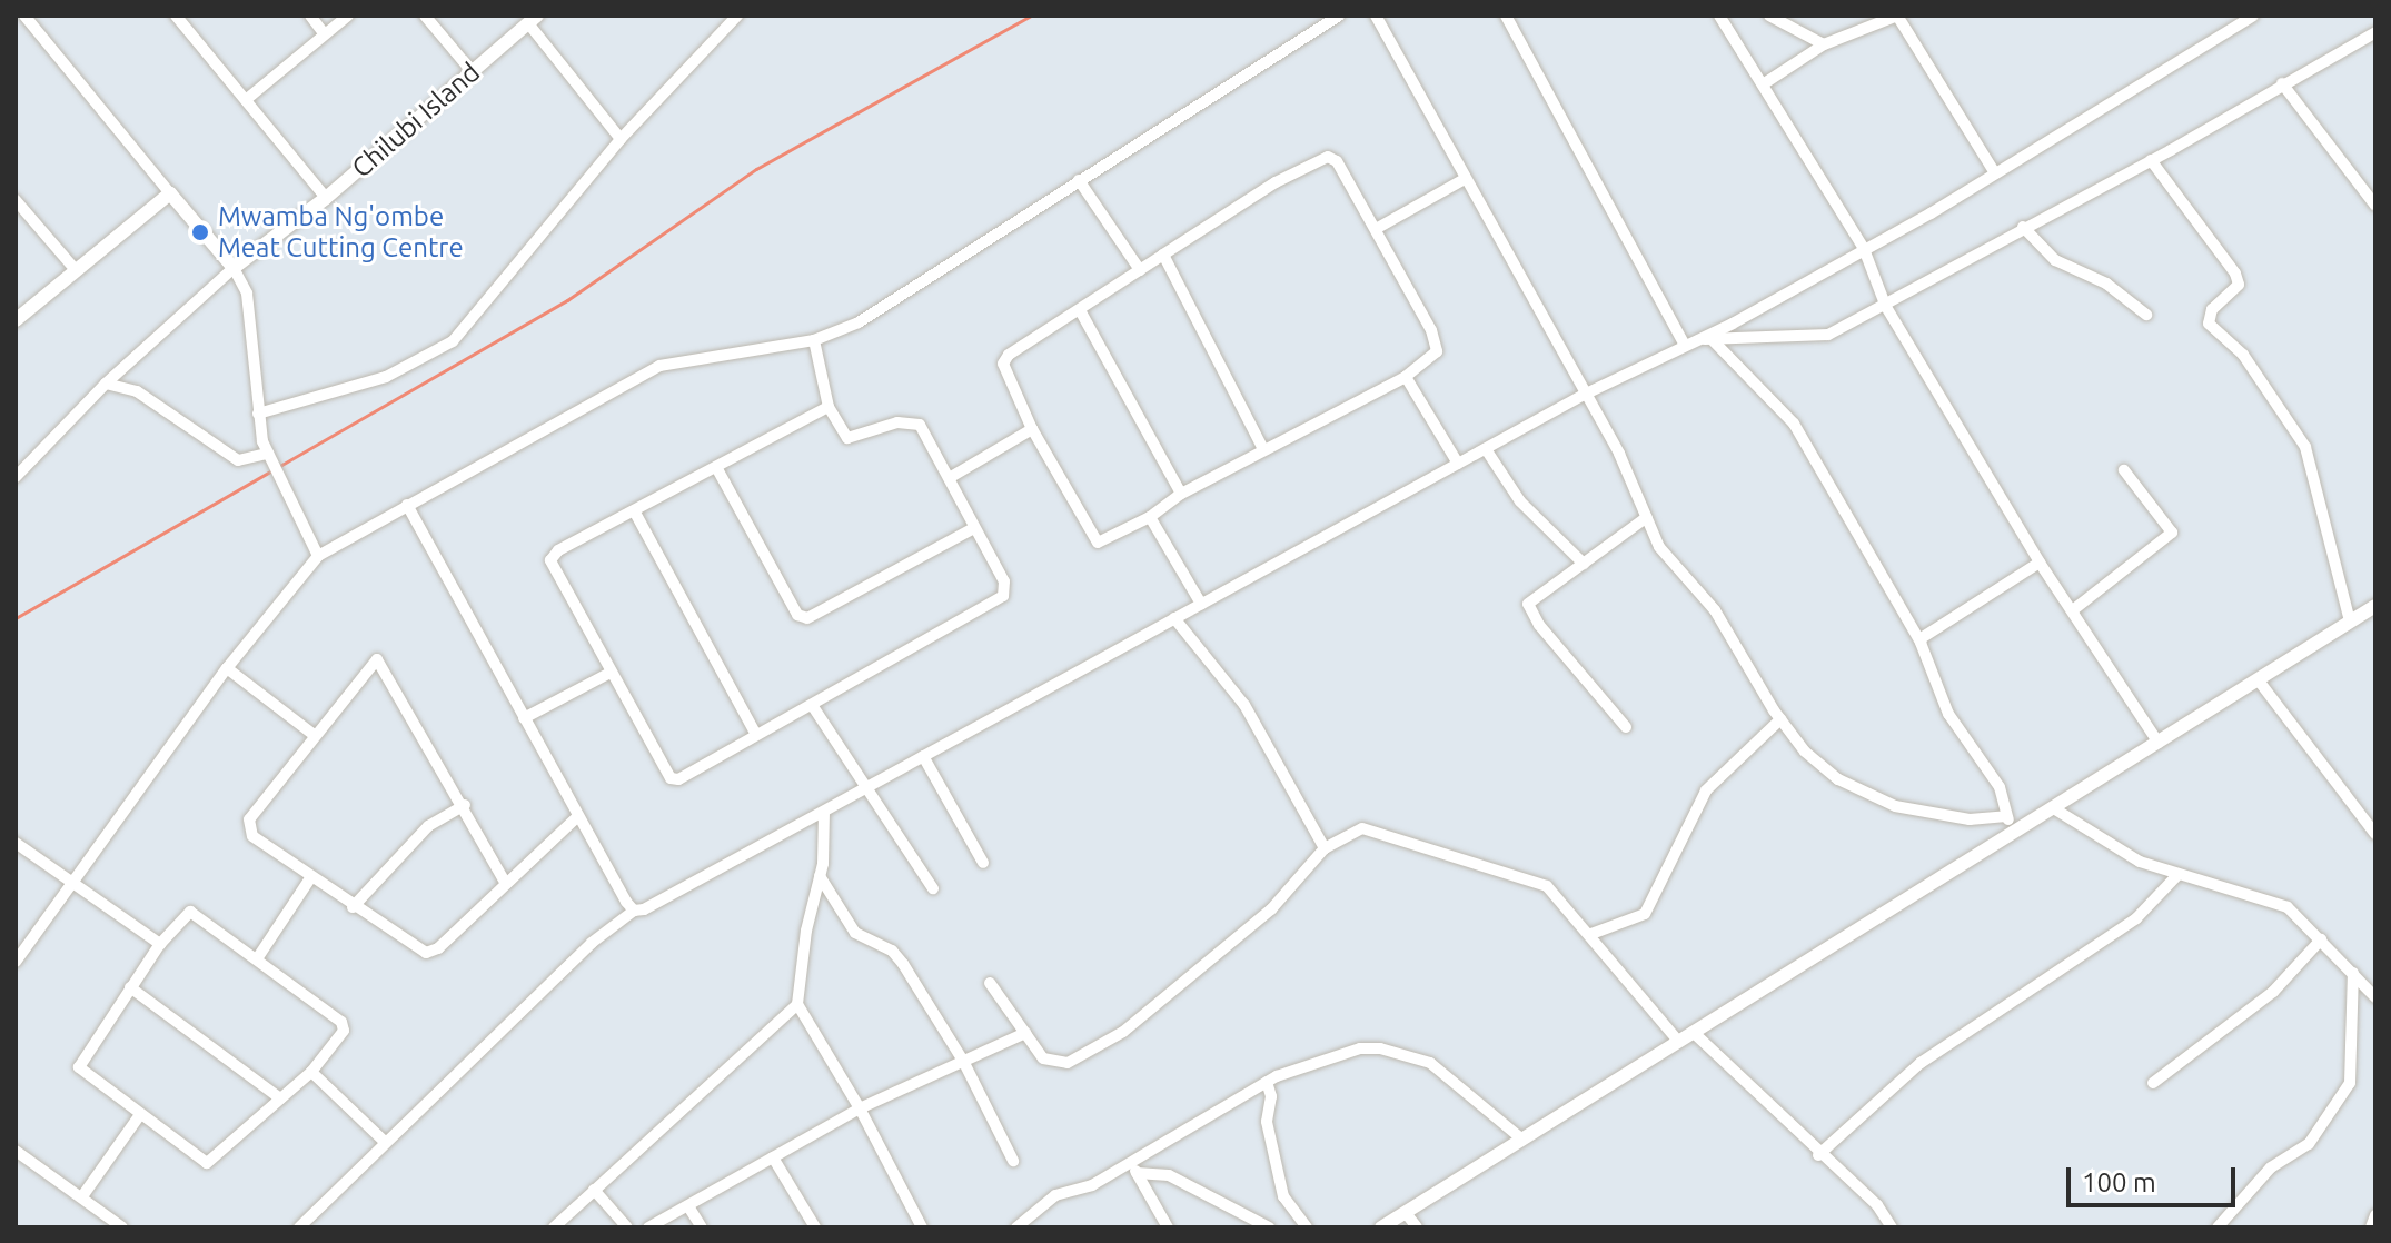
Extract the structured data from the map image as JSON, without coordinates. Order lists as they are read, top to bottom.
{
  "streets": {
    "street": ["Chilubi Island"]
  },
  "places": ["Mwamba Ng'ombe Meat Cutting Centre"],
  "scale_bar": "100 m"
}
